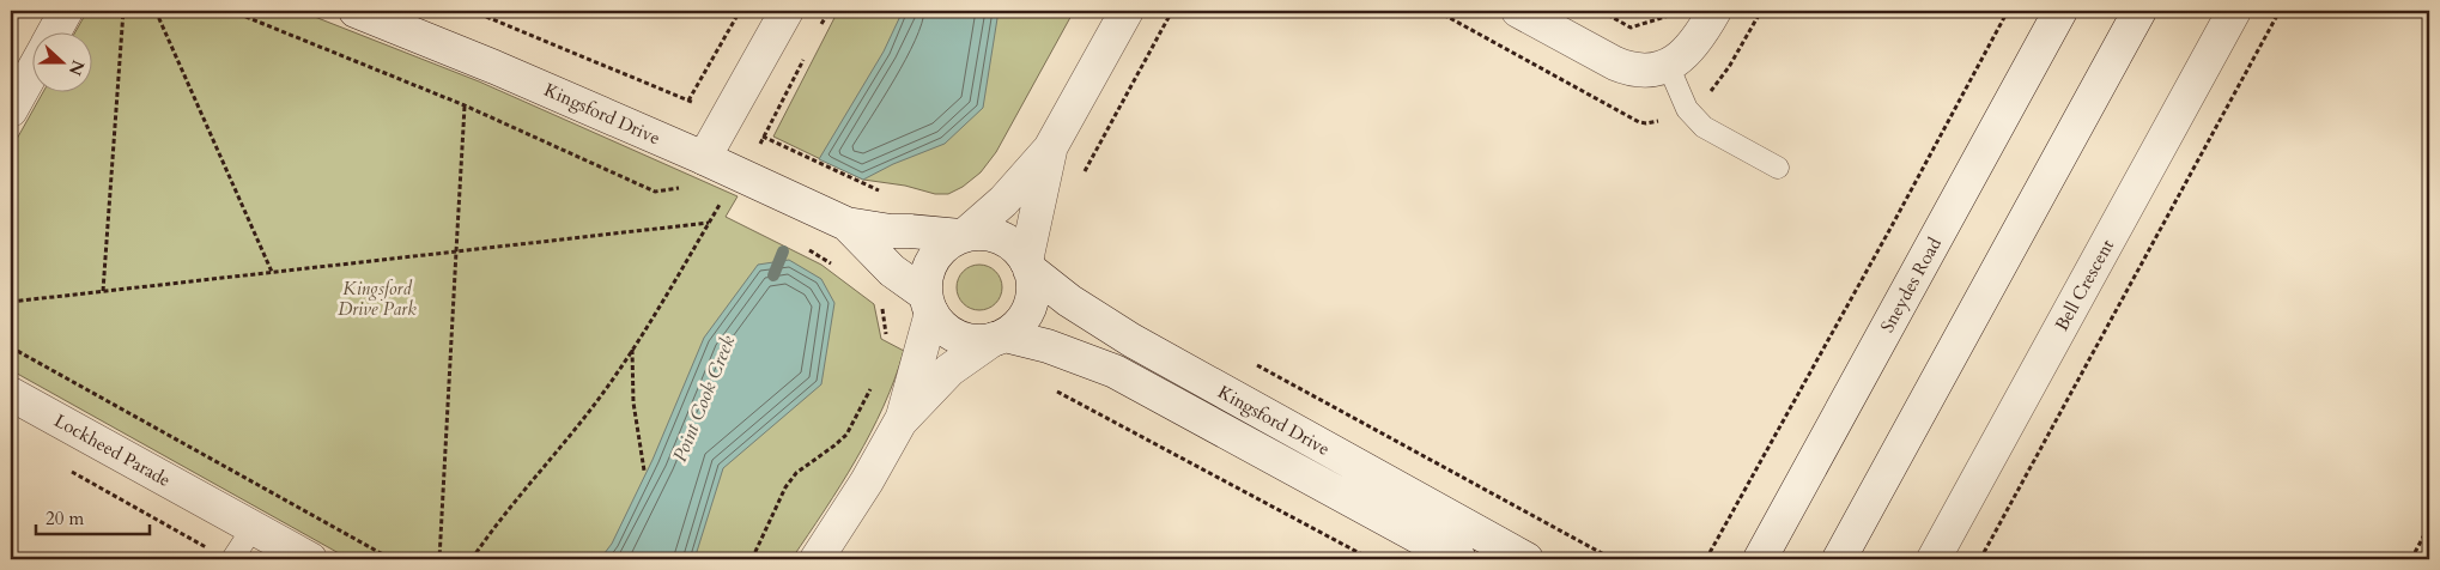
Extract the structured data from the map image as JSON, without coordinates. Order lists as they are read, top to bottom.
{
  "streets": {
    "street": [
      "Kingsford Drive",
      "Sneydes Road",
      "Bell Crescent",
      "Lockheed Parade"
    ]
  },
  "water": ["Point Cook Creek"],
  "parks": ["Kingsford Drive Park"],
  "scale_bar": "20 m",
  "north": "right"
}
